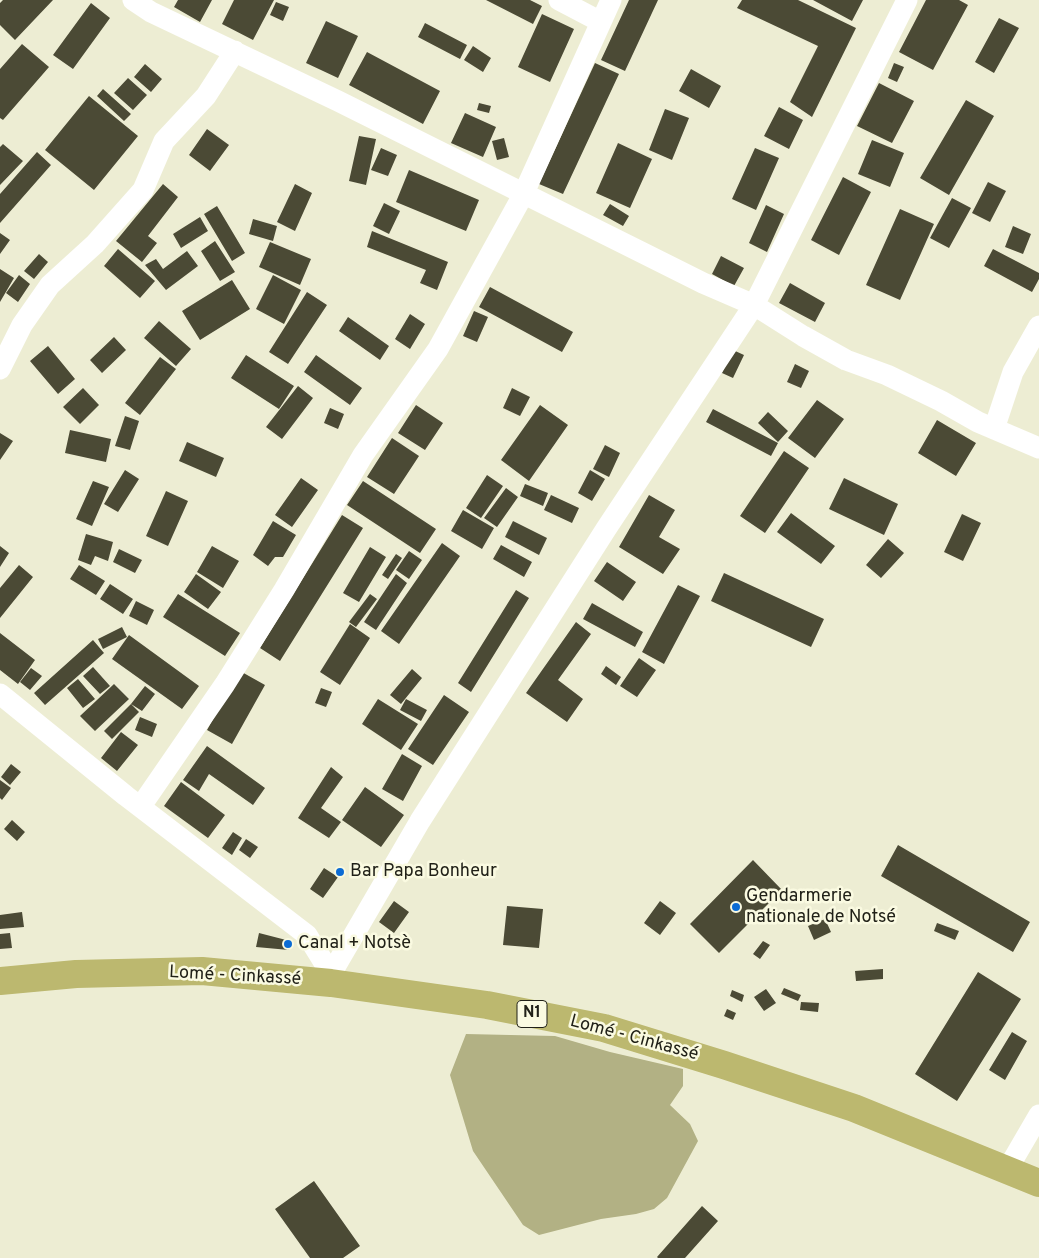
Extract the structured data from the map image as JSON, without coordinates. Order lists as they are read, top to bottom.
{
  "streets": {
    "highway": ["Lomé - Cinkassé", "N1"]
  },
  "places": ["Bar Papa Bonheur", "Gendarmerie nationale de Notsé", "Canal + Notsè"]
}
